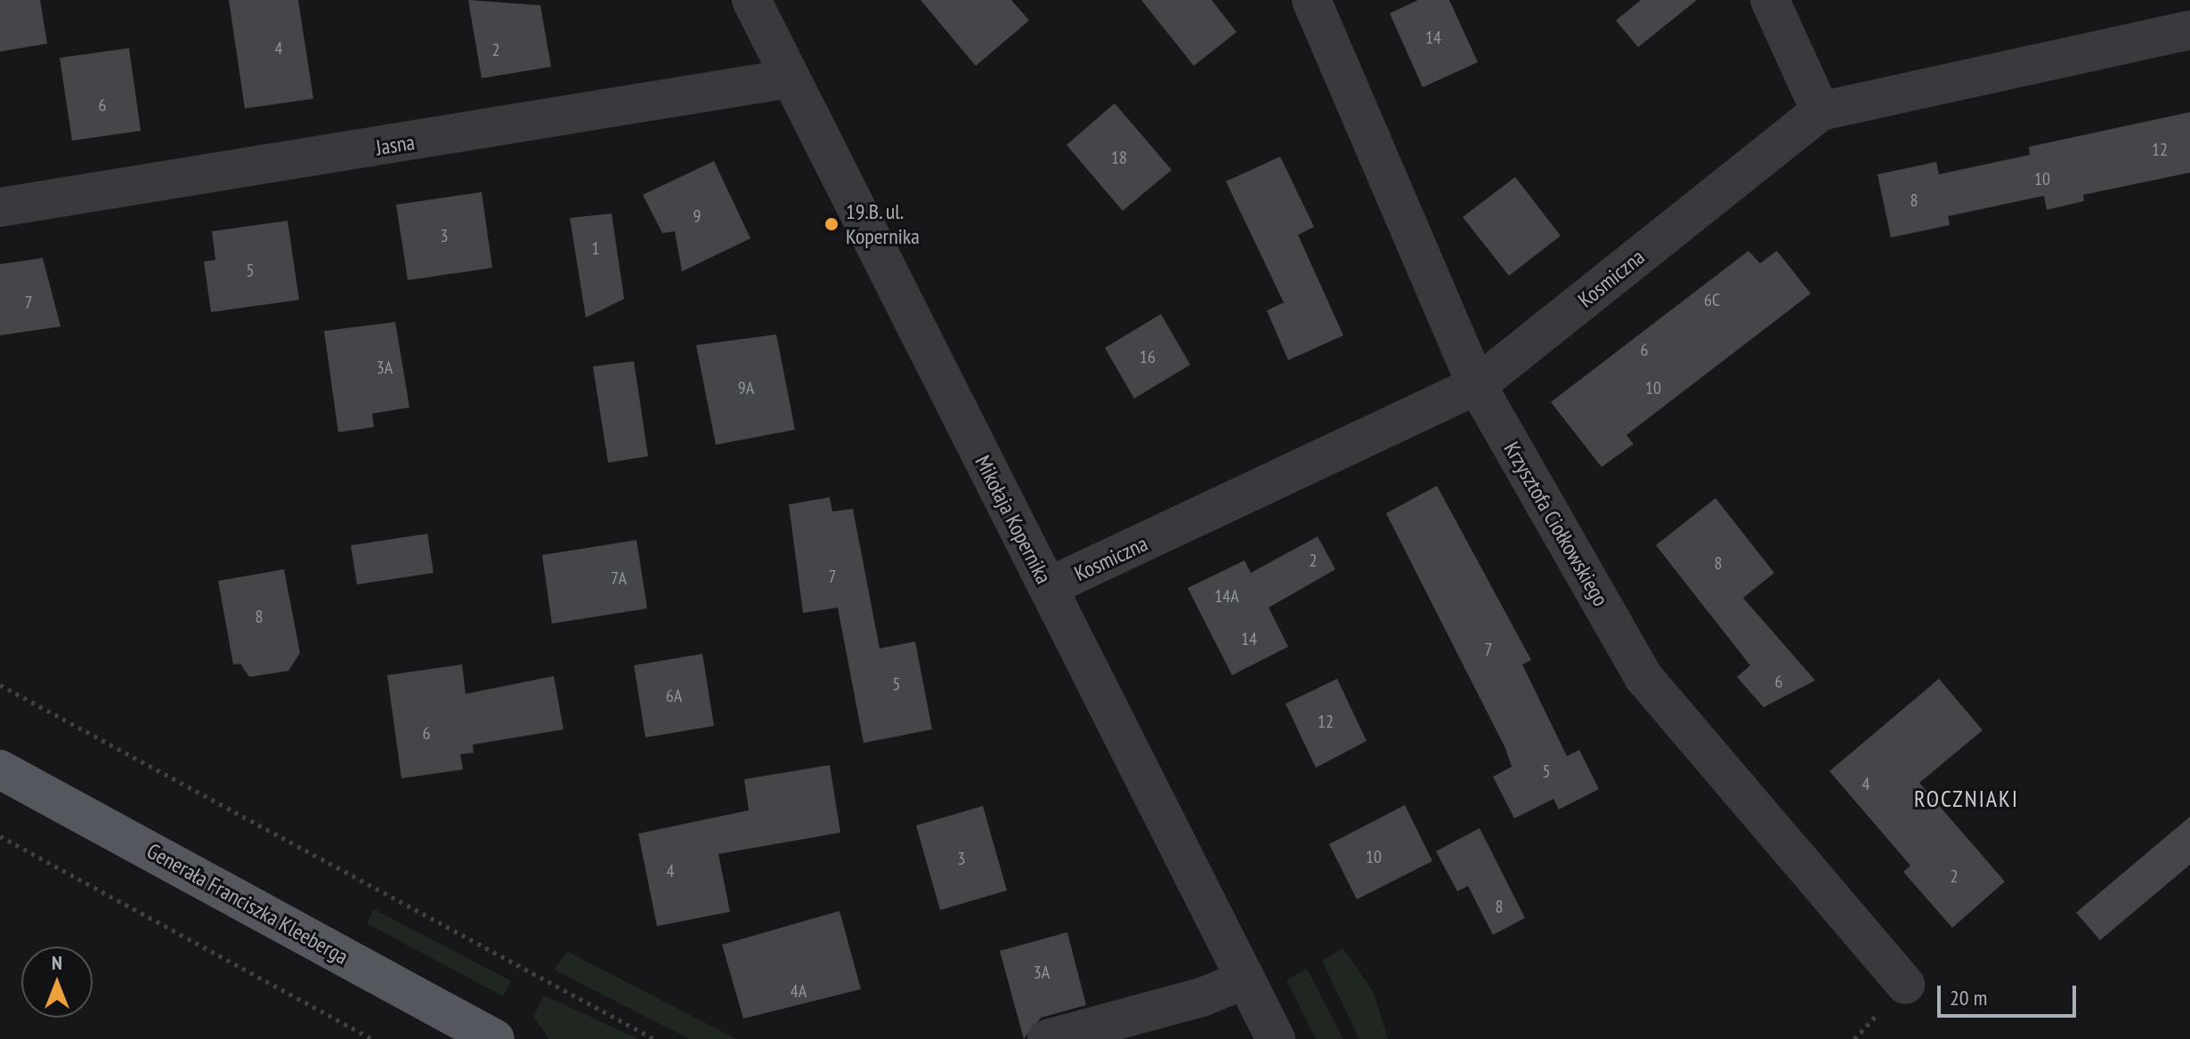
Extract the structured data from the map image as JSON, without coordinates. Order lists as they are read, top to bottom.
{
  "streets": {
    "main road": ["Generała Franciszka Kleeberga"],
    "street": [
      "Jasna",
      "Kosmiczna",
      "Mikołaja Kopernika",
      "Krzysztofa Ciołkowskiego"
    ]
  },
  "crossings": [
    ["Jasna", "Mikołaja Kopernika"],
    ["Kosmiczna", "Mikołaja Kopernika"],
    ["Kosmiczna", "Krzysztofa Ciołkowskiego"]
  ],
  "districts": ["ROCZNIAKI"],
  "places": ["19.B. ul. Kopernika"],
  "house_numbers": [
    "14",
    "4",
    "2",
    "6",
    "12",
    "18",
    "10",
    "8",
    "9",
    "3",
    "1",
    "5",
    "6C",
    "7",
    "6",
    "16",
    "3A",
    "9A",
    "10",
    "2",
    "8",
    "7",
    "7A",
    "14A",
    "8",
    "14",
    "7",
    "6",
    "5",
    "6A",
    "12",
    "6",
    "5",
    "4",
    "10",
    "3",
    "4",
    "2",
    "8",
    "3A",
    "4A"
  ],
  "scale_bar": "20 m",
  "north": "top"
}
